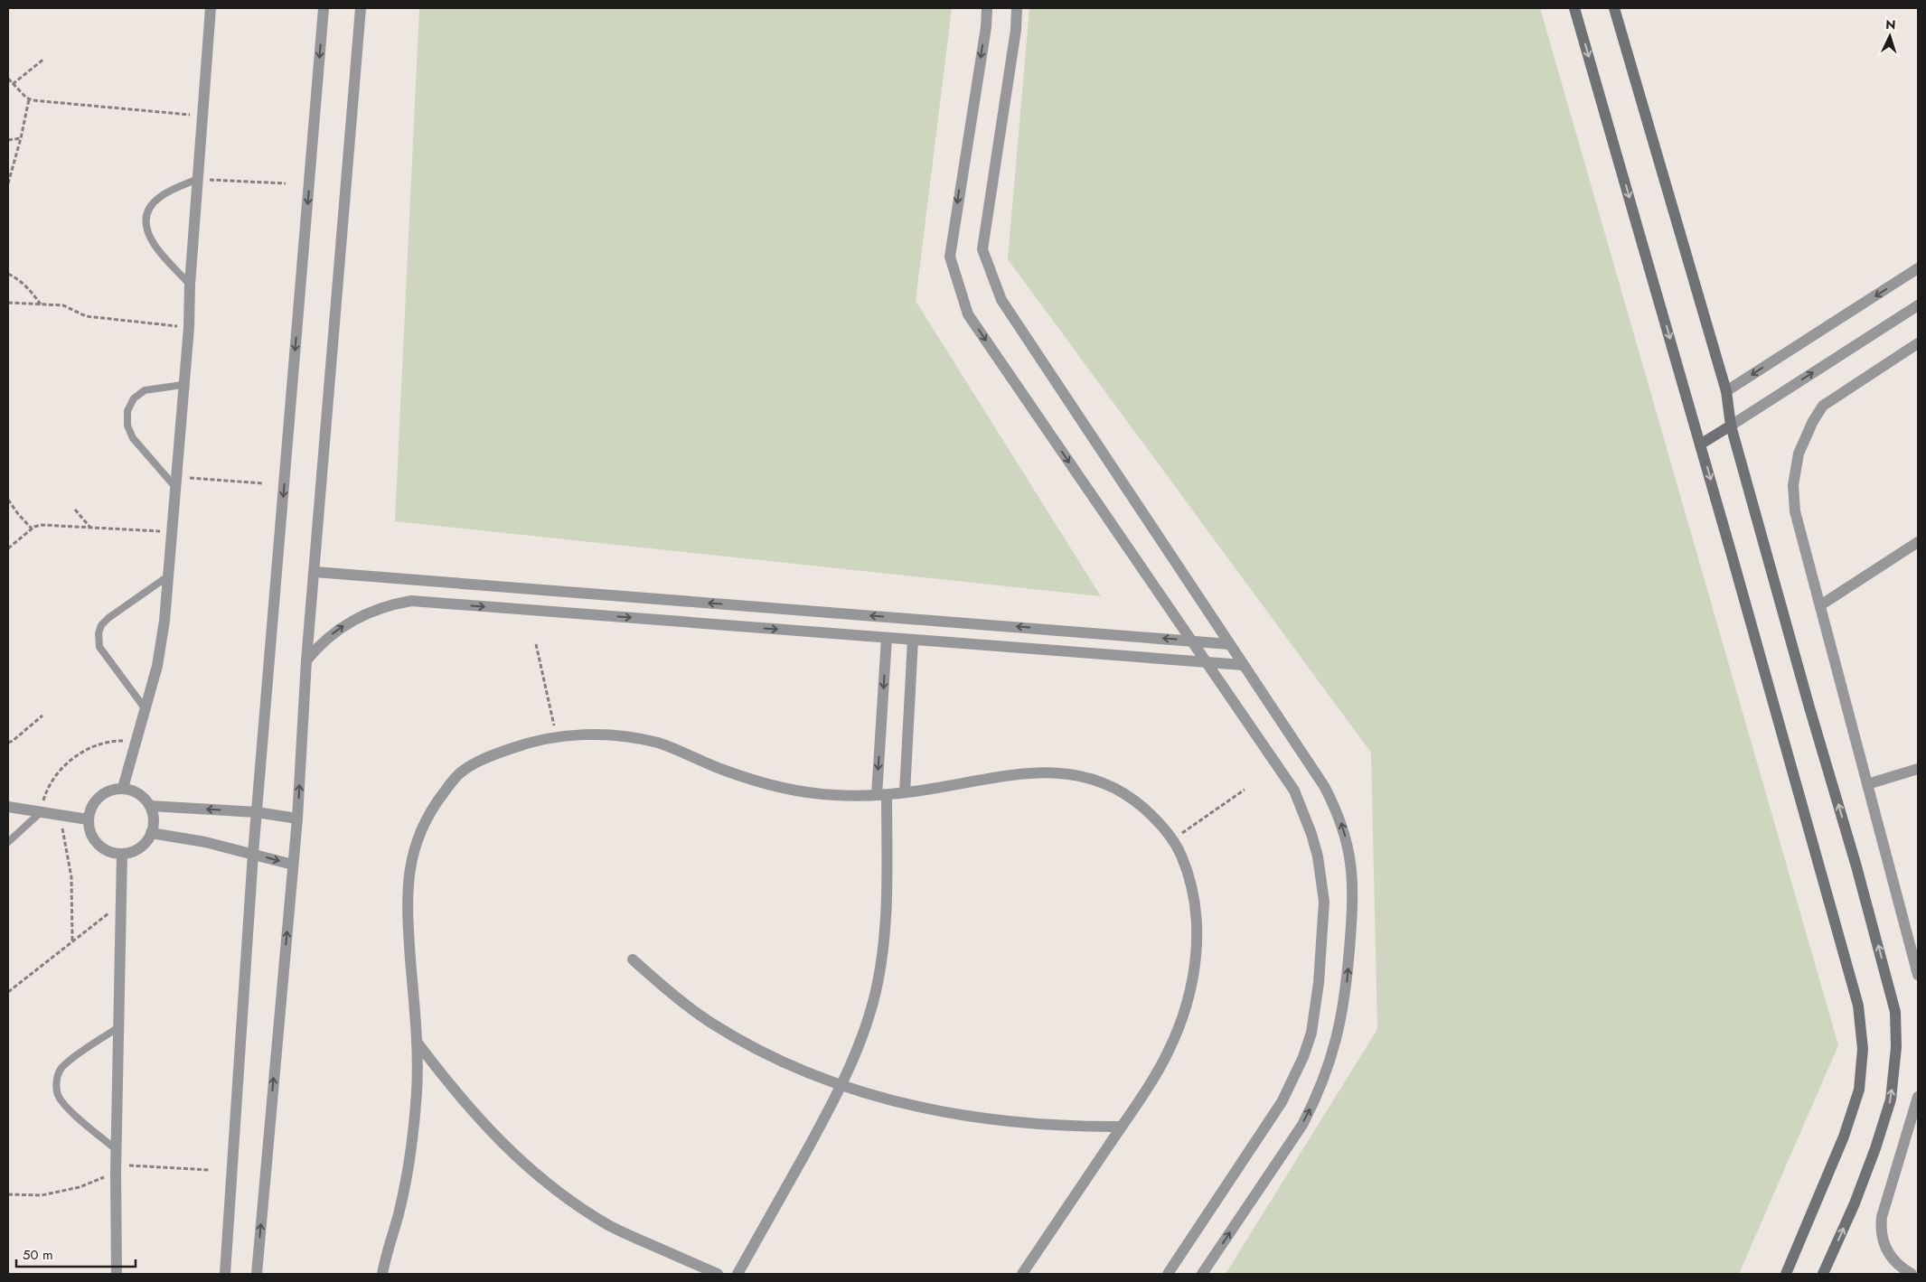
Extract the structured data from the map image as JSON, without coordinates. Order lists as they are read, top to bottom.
{
  "scale_bar": "50 m",
  "north": "top"
}
